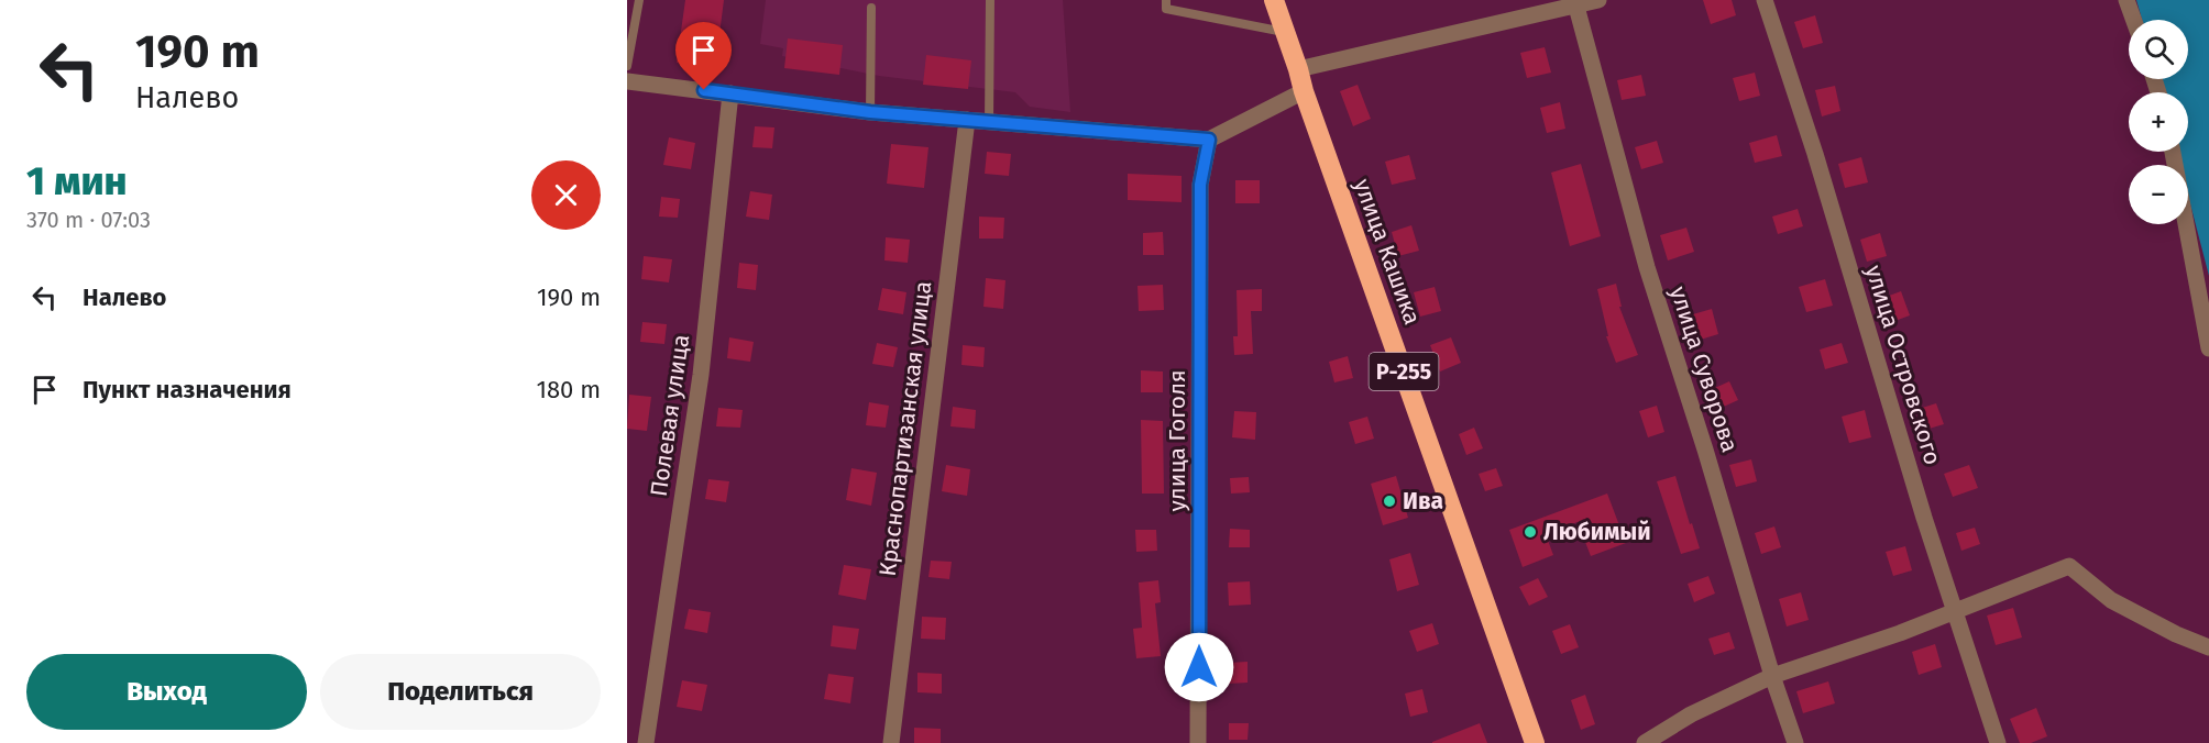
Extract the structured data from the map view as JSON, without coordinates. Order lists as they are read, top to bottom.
{
  "streets": {
    "highway": ["улица Кашика", "Р-255"],
    "street": [
      "улица Островского",
      "улица Суворова",
      "Полевая улица",
      "Краснопартизанская улица",
      "улица Гоголя"
    ]
  },
  "places": ["Ива", "Любимый"],
  "page": {
    "turn": ["190 m", "Налево"],
    "map_buttons": ["+", "−"],
    "heading": ["1 мин", "370 m · 07:03"],
    "list": [
      {
        "name": "Налево",
        "value": "190 m"
      },
      {
        "name": "Пункт назначения",
        "value": "180 m"
      }
    ],
    "buttons": ["Выход", "Поделиться"]
  }
}
